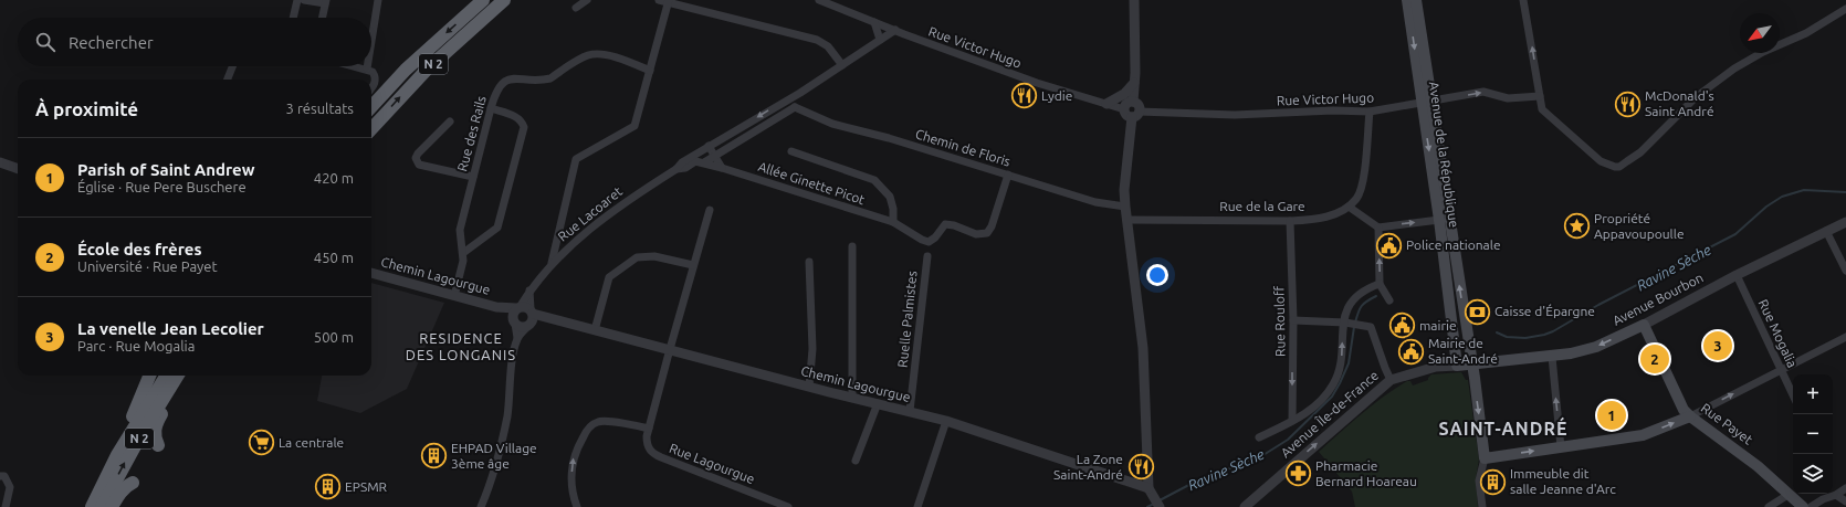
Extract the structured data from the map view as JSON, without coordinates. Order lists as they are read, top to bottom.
{
  "streets": {
    "highway": ["N 2"],
    "main road": [
      "Avenue de la République",
      "Avenue Bourbon",
      "Avenue Île-de-France",
      "Rue Payet"
    ],
    "street": [
      "Rue Victor Hugo",
      "Rue des Rails",
      "Chemin de Floris",
      "Allée Ginette Picot",
      "Rue de la Gare",
      "Rue Lacoaret",
      "Chemin Lagourgue",
      "Ruelle Palmistes",
      "Rue Rouloff",
      "Rue Mogalia",
      "Rue Lagourgue"
    ]
  },
  "crossings": [
    ["Rue Victor Hugo", "Avenue de la République"],
    ["Rue Victor Hugo", "Rue Lacoaret"],
    ["Rue des Rails", "Chemin Lagourgue"],
    ["Chemin de Floris", "Allée Ginette Picot"],
    ["Chemin de Floris", "Rue Lacoaret"],
    ["Avenue de la République", "Avenue Bourbon"],
    ["Avenue de la République", "Avenue Île-de-France"],
    ["Allée Ginette Picot", "Rue Lacoaret"],
    ["Rue de la Gare", "Rue Rouloff"],
    ["Rue Lacoaret", "Chemin Lagourgue"],
    ["Chemin Lagourgue", "Ruelle Palmistes"],
    ["Chemin Lagourgue", "Rue Lagourgue"],
    ["Avenue Bourbon", "Rue Mogalia"],
    ["Avenue Bourbon", "Avenue Île-de-France"],
    ["Avenue Bourbon", "Rue Payet"]
  ],
  "one_way": ["Rue Rouloff", "Avenue Île-de-France"],
  "districts": ["RESIDENCE DES LONGANIS", "SAINT-ANDRÉ"],
  "water": ["Ravine Sèche"],
  "places": {
    "restaurant": ["Lydie", "McDonald's Saint André", "La Zone Saint-André"],
    "place": ["Propriété Appavoupoulle"],
    "public building": ["Police nationale", "mairie", "Mairie de Saint-André"],
    "bank": ["Caisse d'Épargne"],
    "supermarket": ["La centrale"],
    "building": ["EHPAD Village 3ème âge", "Immeuble dit salle Jeanne d'Arc", "EPSMR"],
    "pharmacy": ["Pharmacie Bernard Hoareau"]
  },
  "north": "bottom left",
  "page": {
    "search": "Rechercher",
    "heading": ["À proximité", "3 résultats"],
    "list": [
      {
        "mark": "1",
        "name": "Parish of Saint Andrew",
        "note": "Église · Rue Pere Buschere",
        "value": "420 m"
      },
      {
        "mark": "2",
        "name": "École des frères",
        "note": "Université · Rue Payet",
        "value": "450 m"
      },
      {
        "mark": "3",
        "name": "La venelle Jean Lecolier",
        "note": "Parc · Rue Mogalia",
        "value": "500 m"
      }
    ],
    "pins": ["3", "2", "1"],
    "map_buttons": ["+", "−"]
  }
}
